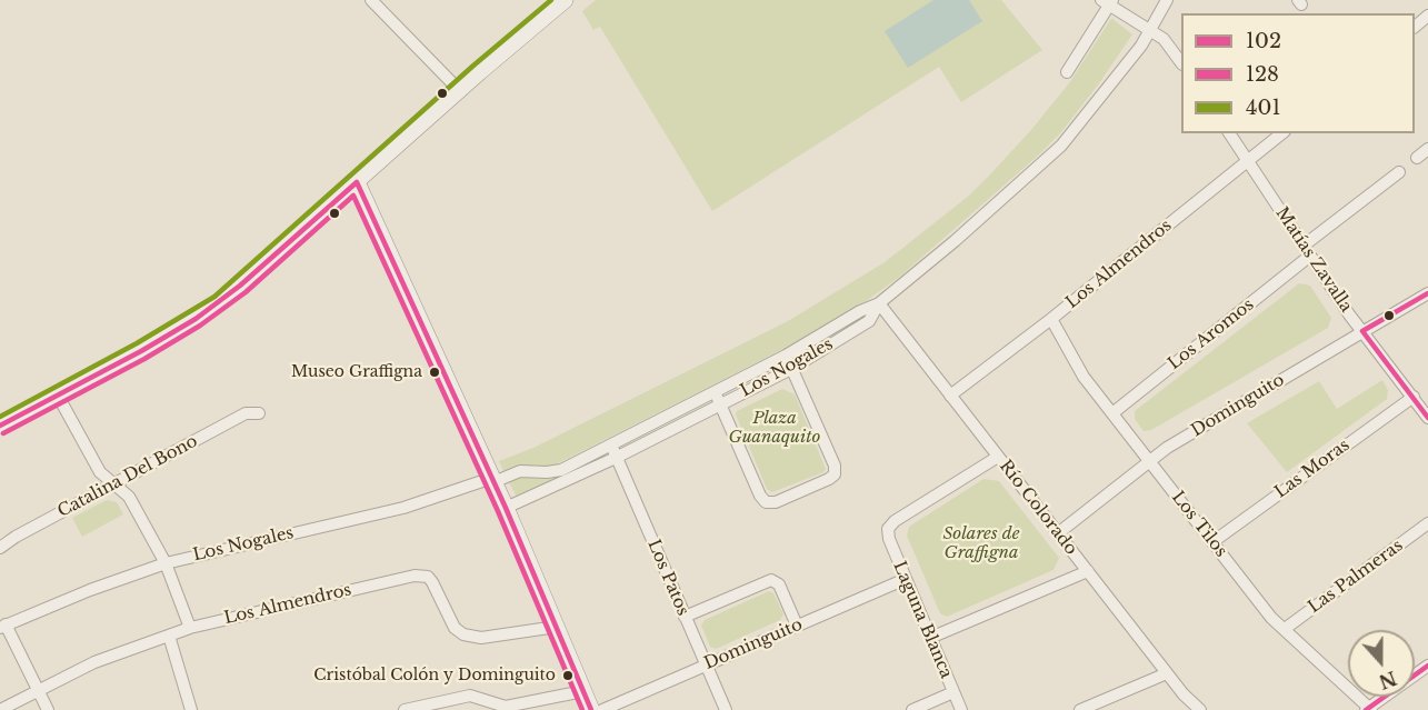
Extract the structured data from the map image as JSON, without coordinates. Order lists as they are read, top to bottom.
{
  "streets": {
    "street": [
      "Matías Zavalla",
      "Los Almendros",
      "Los Aromos",
      "Los Nogales",
      "Dominguito",
      "Las Moras",
      "Catalina Del Bono",
      "Río Colorado",
      "Los Tilos",
      "Las Palmeras",
      "Los Patos",
      "Laguna Blanca"
    ]
  },
  "crossings": [
    ["Matías Zavalla", "Los Almendros"],
    ["Matías Zavalla", "Los Aromos"],
    ["Matías Zavalla", "Dominguito"],
    ["Matías Zavalla", "Las Moras"],
    ["Los Almendros", "Río Colorado"],
    ["Los Almendros", "Los Tilos"],
    ["Los Aromos", "Los Tilos"],
    ["Los Nogales", "Río Colorado"],
    ["Los Nogales", "Los Patos"],
    ["Dominguito", "Río Colorado"],
    ["Dominguito", "Los Tilos"],
    ["Dominguito", "Los Patos"],
    ["Dominguito", "Laguna Blanca"],
    ["Las Moras", "Los Tilos"],
    ["Río Colorado", "Laguna Blanca"],
    ["Los Tilos", "Las Palmeras"]
  ],
  "parks": ["Plaza Guanaquito", "Solares de Graffigna"],
  "places": ["Museo Graffigna", "Cristóbal Colón y Dominguito"],
  "lines": ["transit line 401", "transit line 102", "transit line 128"],
  "legend": ["102", "128", "401"],
  "north": "bottom"
}
